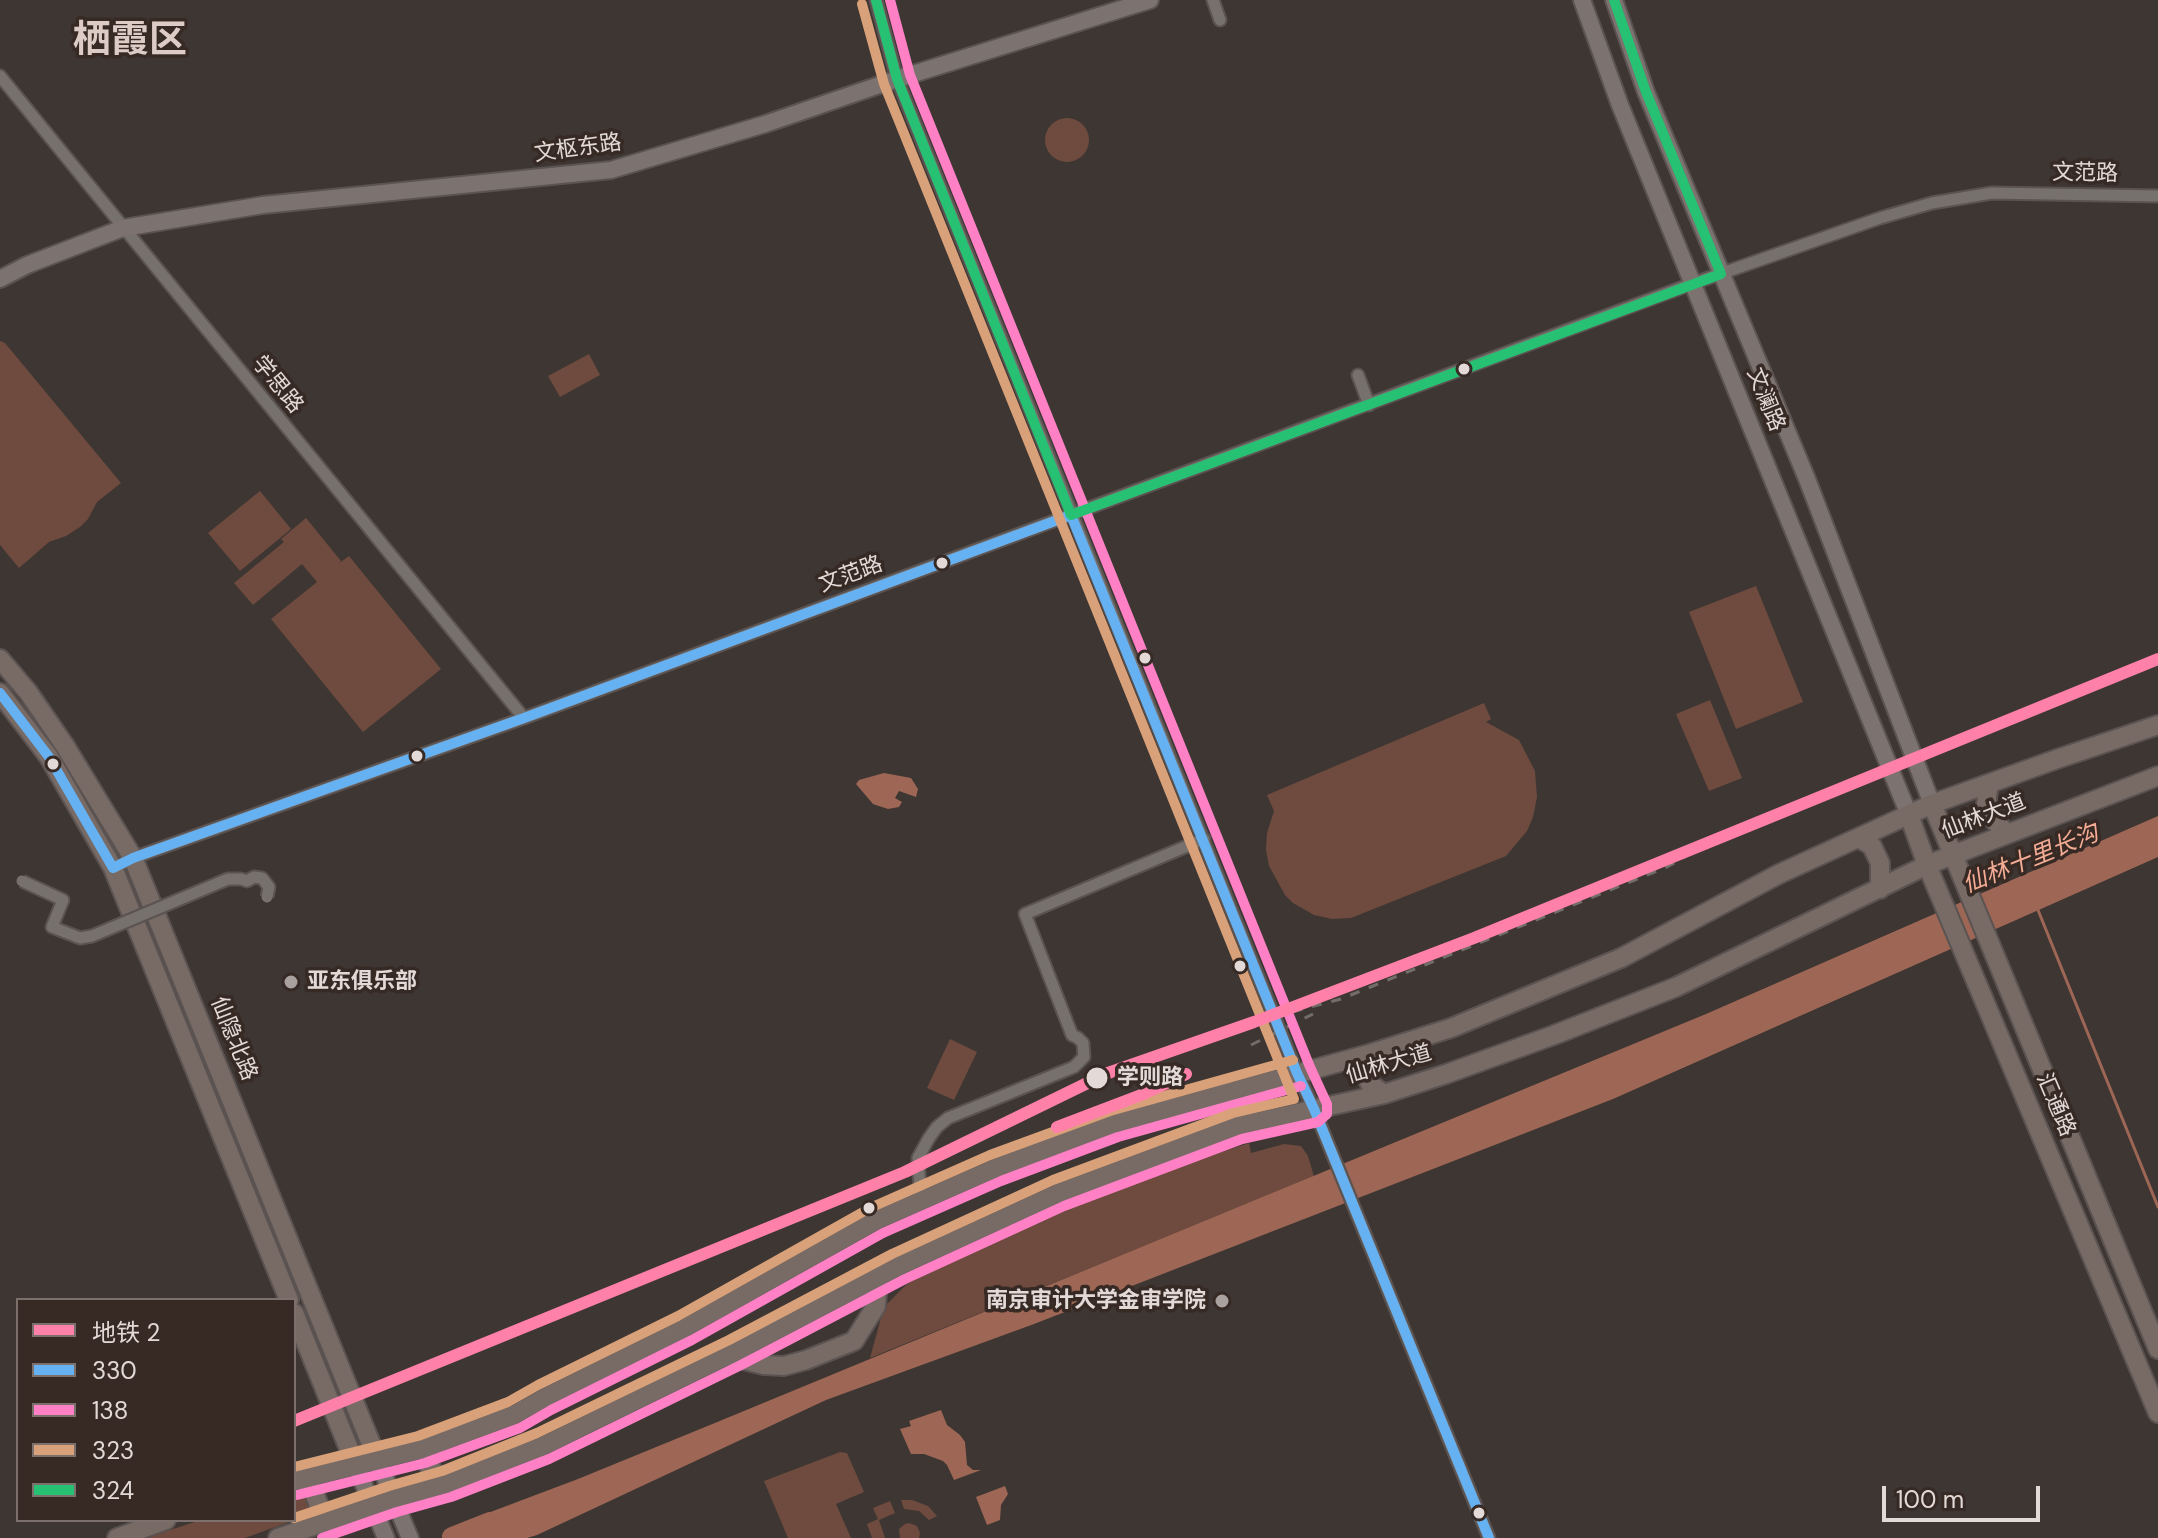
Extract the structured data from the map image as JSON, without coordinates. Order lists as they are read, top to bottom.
{
  "streets": {
    "main road": [
      "文枢东路",
      "文澜路",
      "仙林大道",
      "仙隐北路",
      "汇通路"
    ],
    "street": ["文范路", "学思路"]
  },
  "crossings": [
    ["文枢东路", "学思路"],
    ["文范路", "学思路"],
    ["文范路", "文澜路"],
    ["文范路", "仙隐北路"],
    ["文澜路", "仙林大道"],
    ["文澜路", "汇通路"],
    ["仙林大道", "仙隐北路"],
    ["仙林大道", "汇通路"]
  ],
  "districts": ["栖霞区"],
  "water": ["仙林十里长沟"],
  "places": ["亚东俱乐部", "学则路", "南京审计大学金审学院"],
  "lines": [
    "transit line 138",
    "transit line 324",
    "transit line 323",
    "transit line 330",
    "metro line 2"
  ],
  "legend": [
    "地铁 2",
    "330",
    "138",
    "323",
    "324"
  ],
  "scale_bar": "100 m"
}
